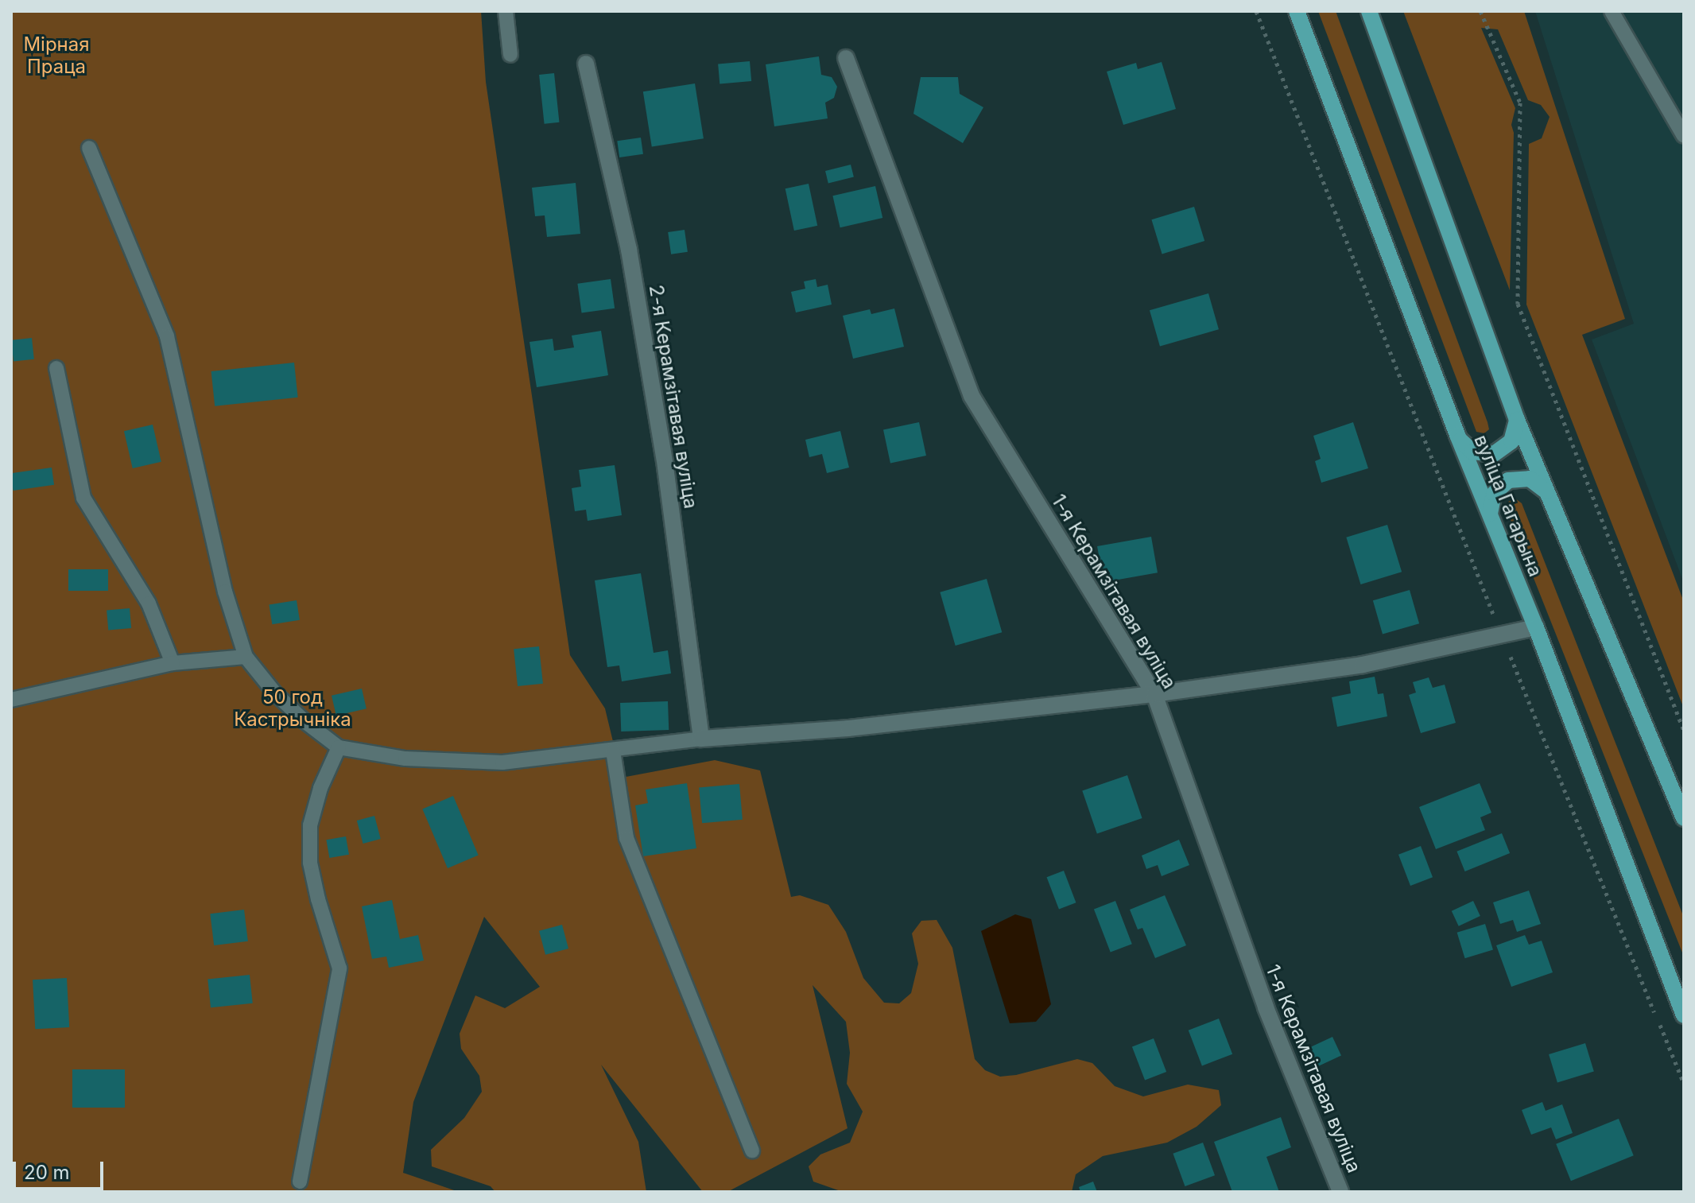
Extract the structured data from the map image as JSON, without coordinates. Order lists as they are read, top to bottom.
{
  "streets": {
    "main road": ["вуліца Гагарына"],
    "street": ["2-я Керамзітавая вуліца", "1-я Керамзітавая вуліца"]
  },
  "parks": ["Мірная Праца", "50 год Кастрычніка"],
  "scale_bar": "20 m"
}
